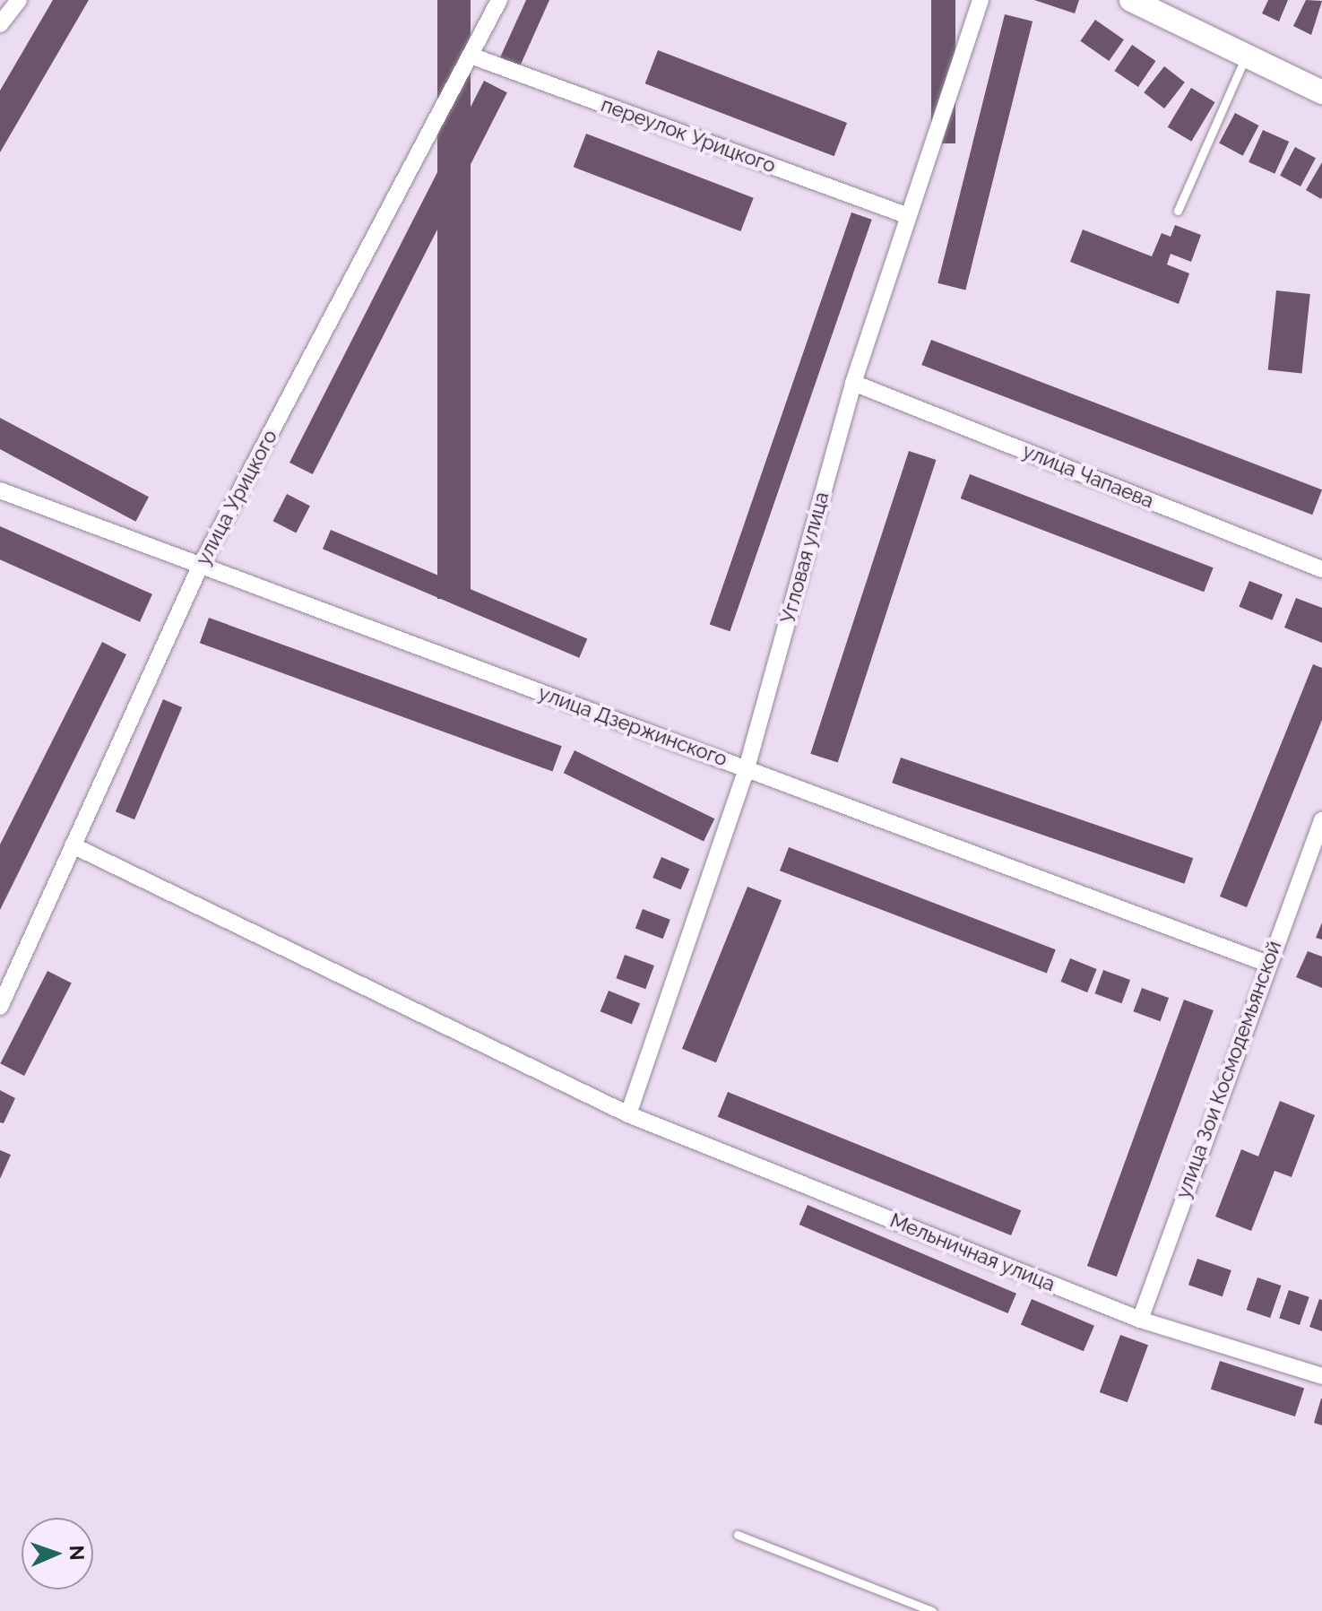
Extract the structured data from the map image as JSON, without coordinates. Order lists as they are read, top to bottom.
{
  "streets": {
    "street": [
      "переулок Урицкого",
      "улица Чапаева",
      "улица Урицкого",
      "Угловая улица",
      "улица Дзержинского",
      "улица Зои Космодемьянской",
      "Мельничная улица"
    ]
  },
  "crossings": [
    ["переулок Урицкого", "улица Урицкого"],
    ["переулок Урицкого", "Угловая улица"],
    ["улица Чапаева", "Угловая улица"],
    ["улица Урицкого", "улица Дзержинского"],
    ["улица Урицкого", "Мельничная улица"],
    ["Угловая улица", "улица Дзержинского"],
    ["Угловая улица", "Мельничная улица"],
    ["улица Дзержинского", "улица Зои Космодемьянской"],
    ["улица Зои Космодемьянской", "Мельничная улица"]
  ],
  "north": "right"
}
